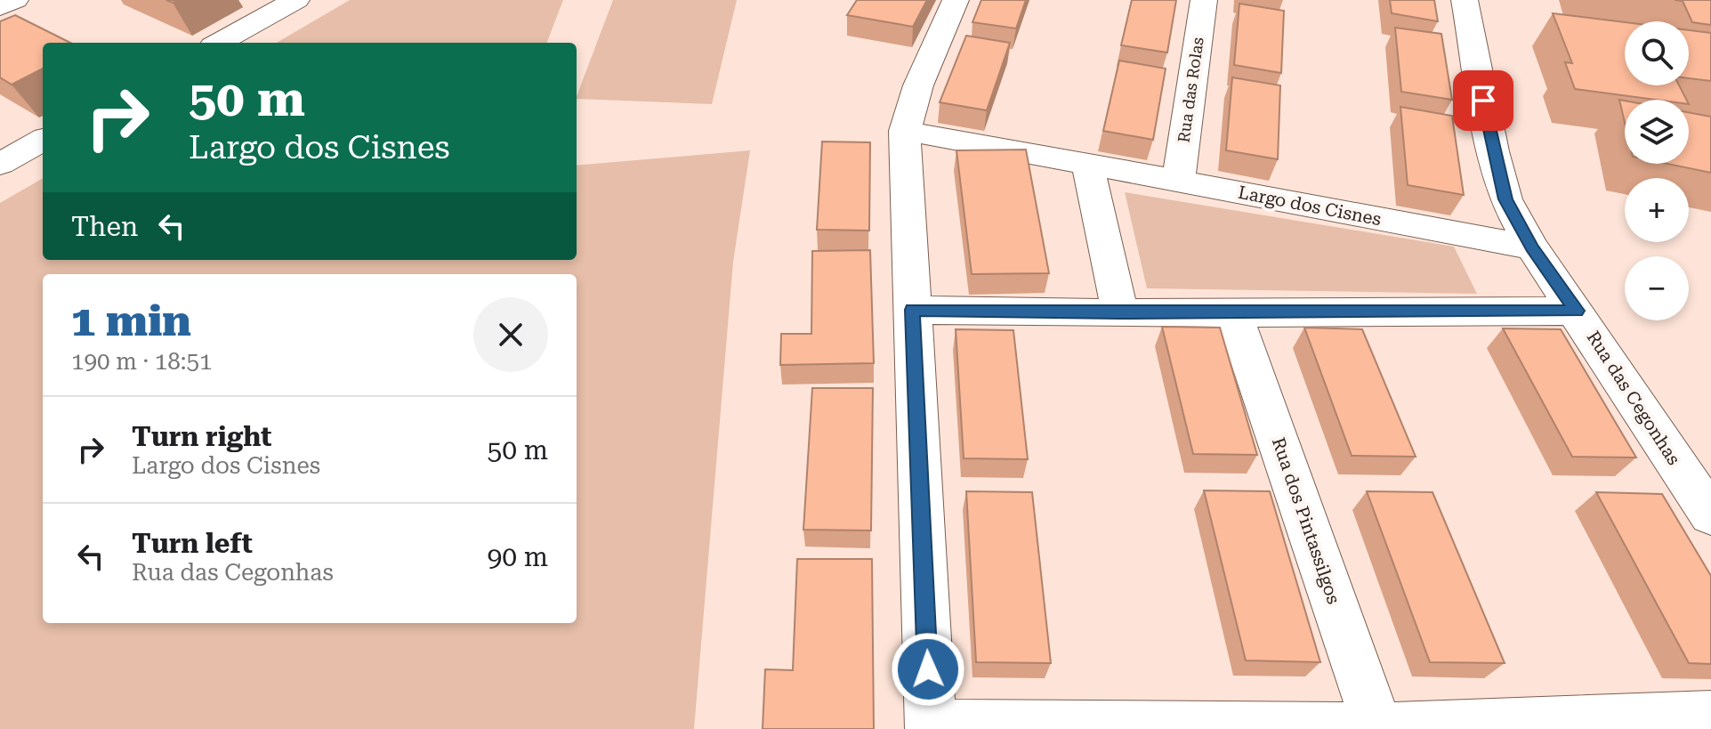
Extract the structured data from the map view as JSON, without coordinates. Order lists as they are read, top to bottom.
{
  "streets": {
    "street": [
      "Rua das Rolas",
      "Largo dos Cisnes",
      "Rua das Cegonhas",
      "Rua dos Pintassilgos"
    ]
  },
  "crossings": [
    ["Rua das Rolas", "Largo dos Cisnes"],
    ["Largo dos Cisnes", "Rua das Cegonhas"]
  ],
  "page": {
    "map_buttons": ["+", "−"],
    "turn": ["50 m", "Largo dos Cisnes"],
    "then": "Then",
    "heading": ["1 min", "190 m · 18:51"],
    "list": [
      {
        "name": "Turn right",
        "note": "Largo dos Cisnes",
        "value": "50 m"
      },
      {
        "name": "Turn left",
        "note": "Rua das Cegonhas",
        "value": "90 m"
      }
    ]
  }
}
